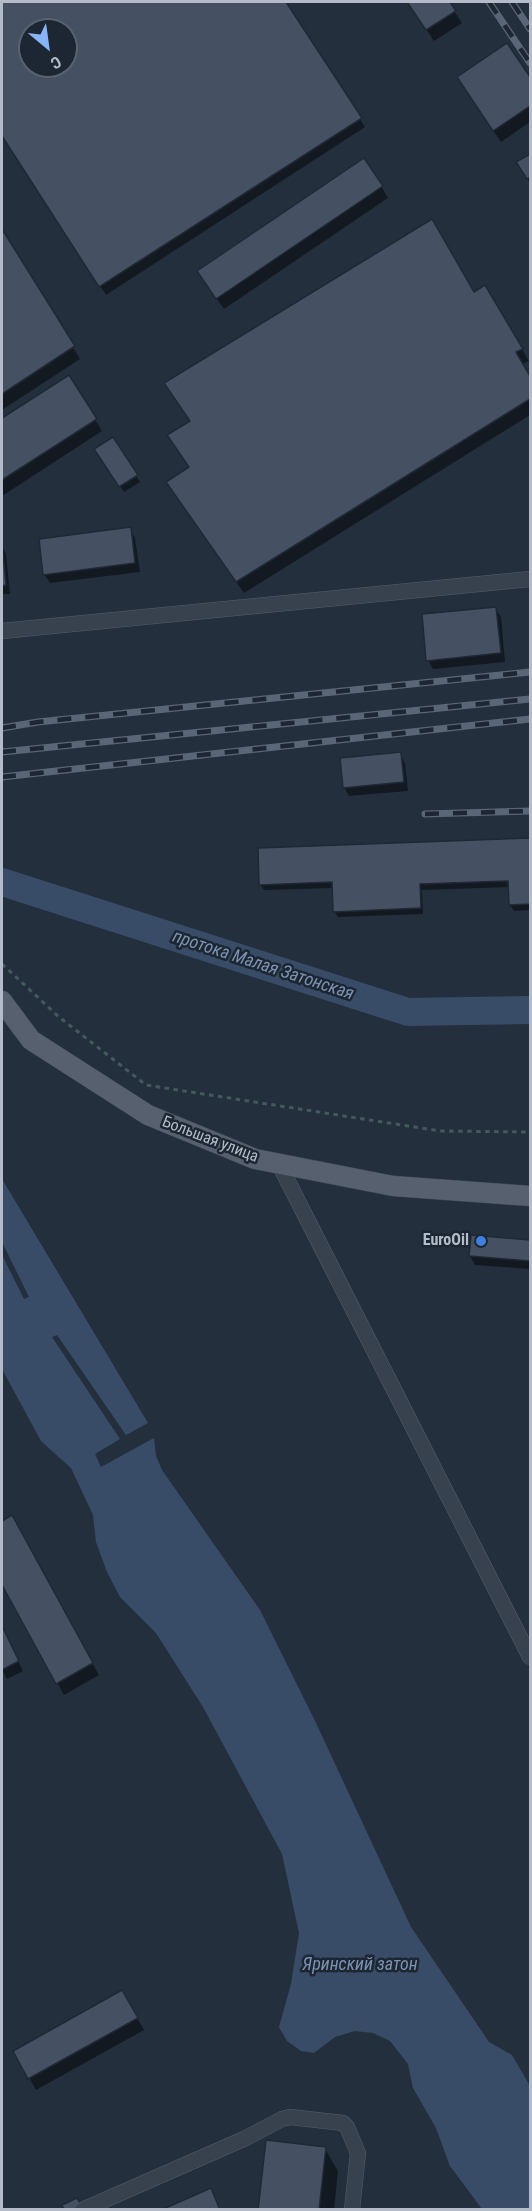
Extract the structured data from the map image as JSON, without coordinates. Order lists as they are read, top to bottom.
{
  "streets": {
    "main road": ["Большая улица"]
  },
  "water": ["протока Малая Затонская", "Яринский затон"],
  "places": ["EuroOil"],
  "north": "bottom right"
}
